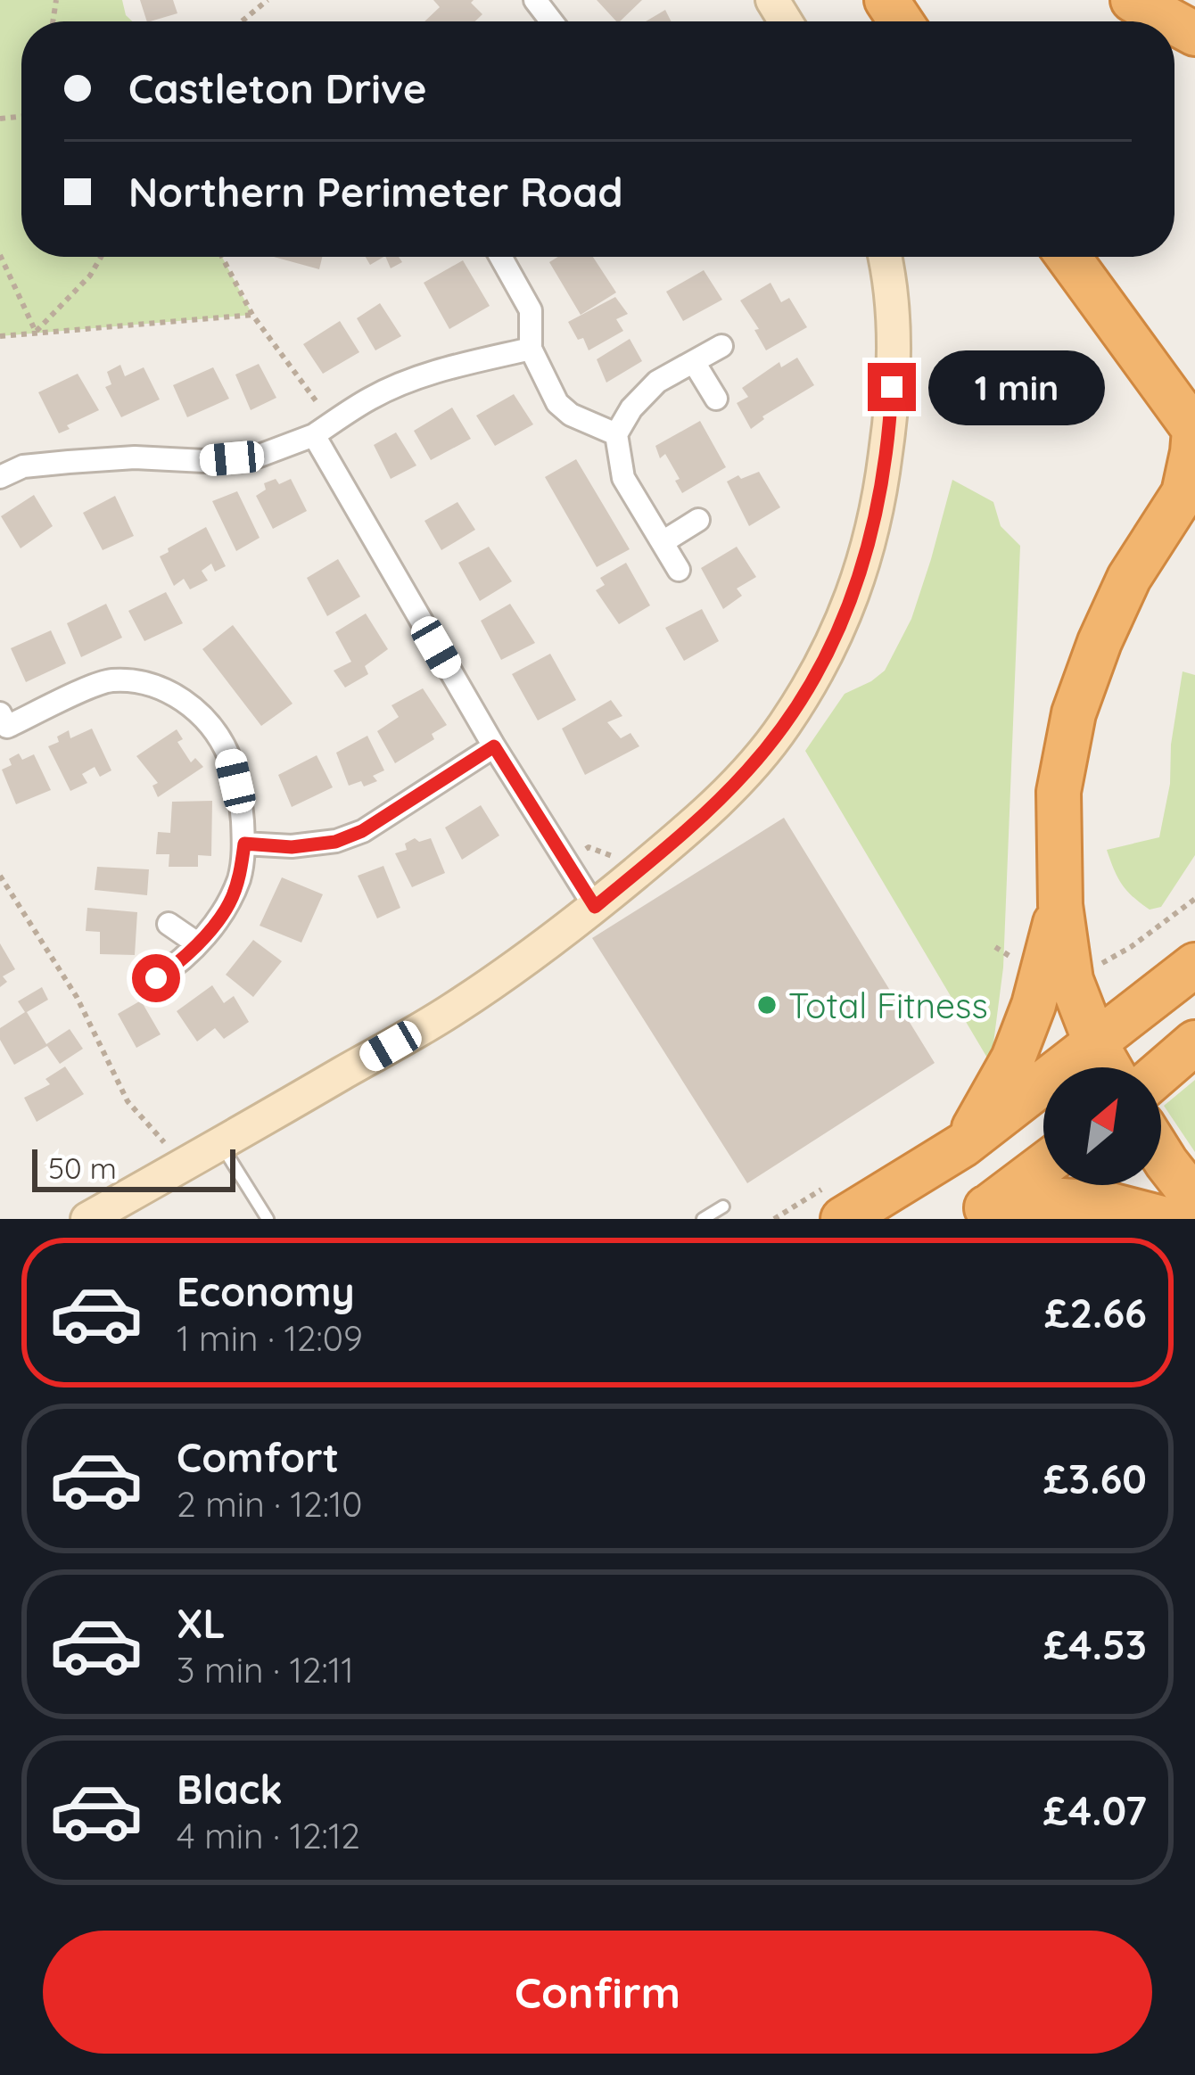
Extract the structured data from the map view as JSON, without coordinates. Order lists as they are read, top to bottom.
{
  "places": ["Total Fitness"],
  "scale_bar": "50 m",
  "north": "top right",
  "page": {
    "banner": ["Castleton Drive", "Northern Perimeter Road"],
    "bubble": "1 min",
    "scale": "50 m",
    "list": [
      {
        "name": "Economy",
        "note": "1 min · 12:09",
        "value": "£2.66"
      },
      {
        "name": "Comfort",
        "note": "2 min · 12:10",
        "value": "£3.60"
      },
      {
        "name": "XL",
        "note": "3 min · 12:11",
        "value": "£4.53"
      },
      {
        "name": "Black",
        "note": "4 min · 12:12",
        "value": "£4.07"
      }
    ],
    "buttons": "Confirm"
  }
}
